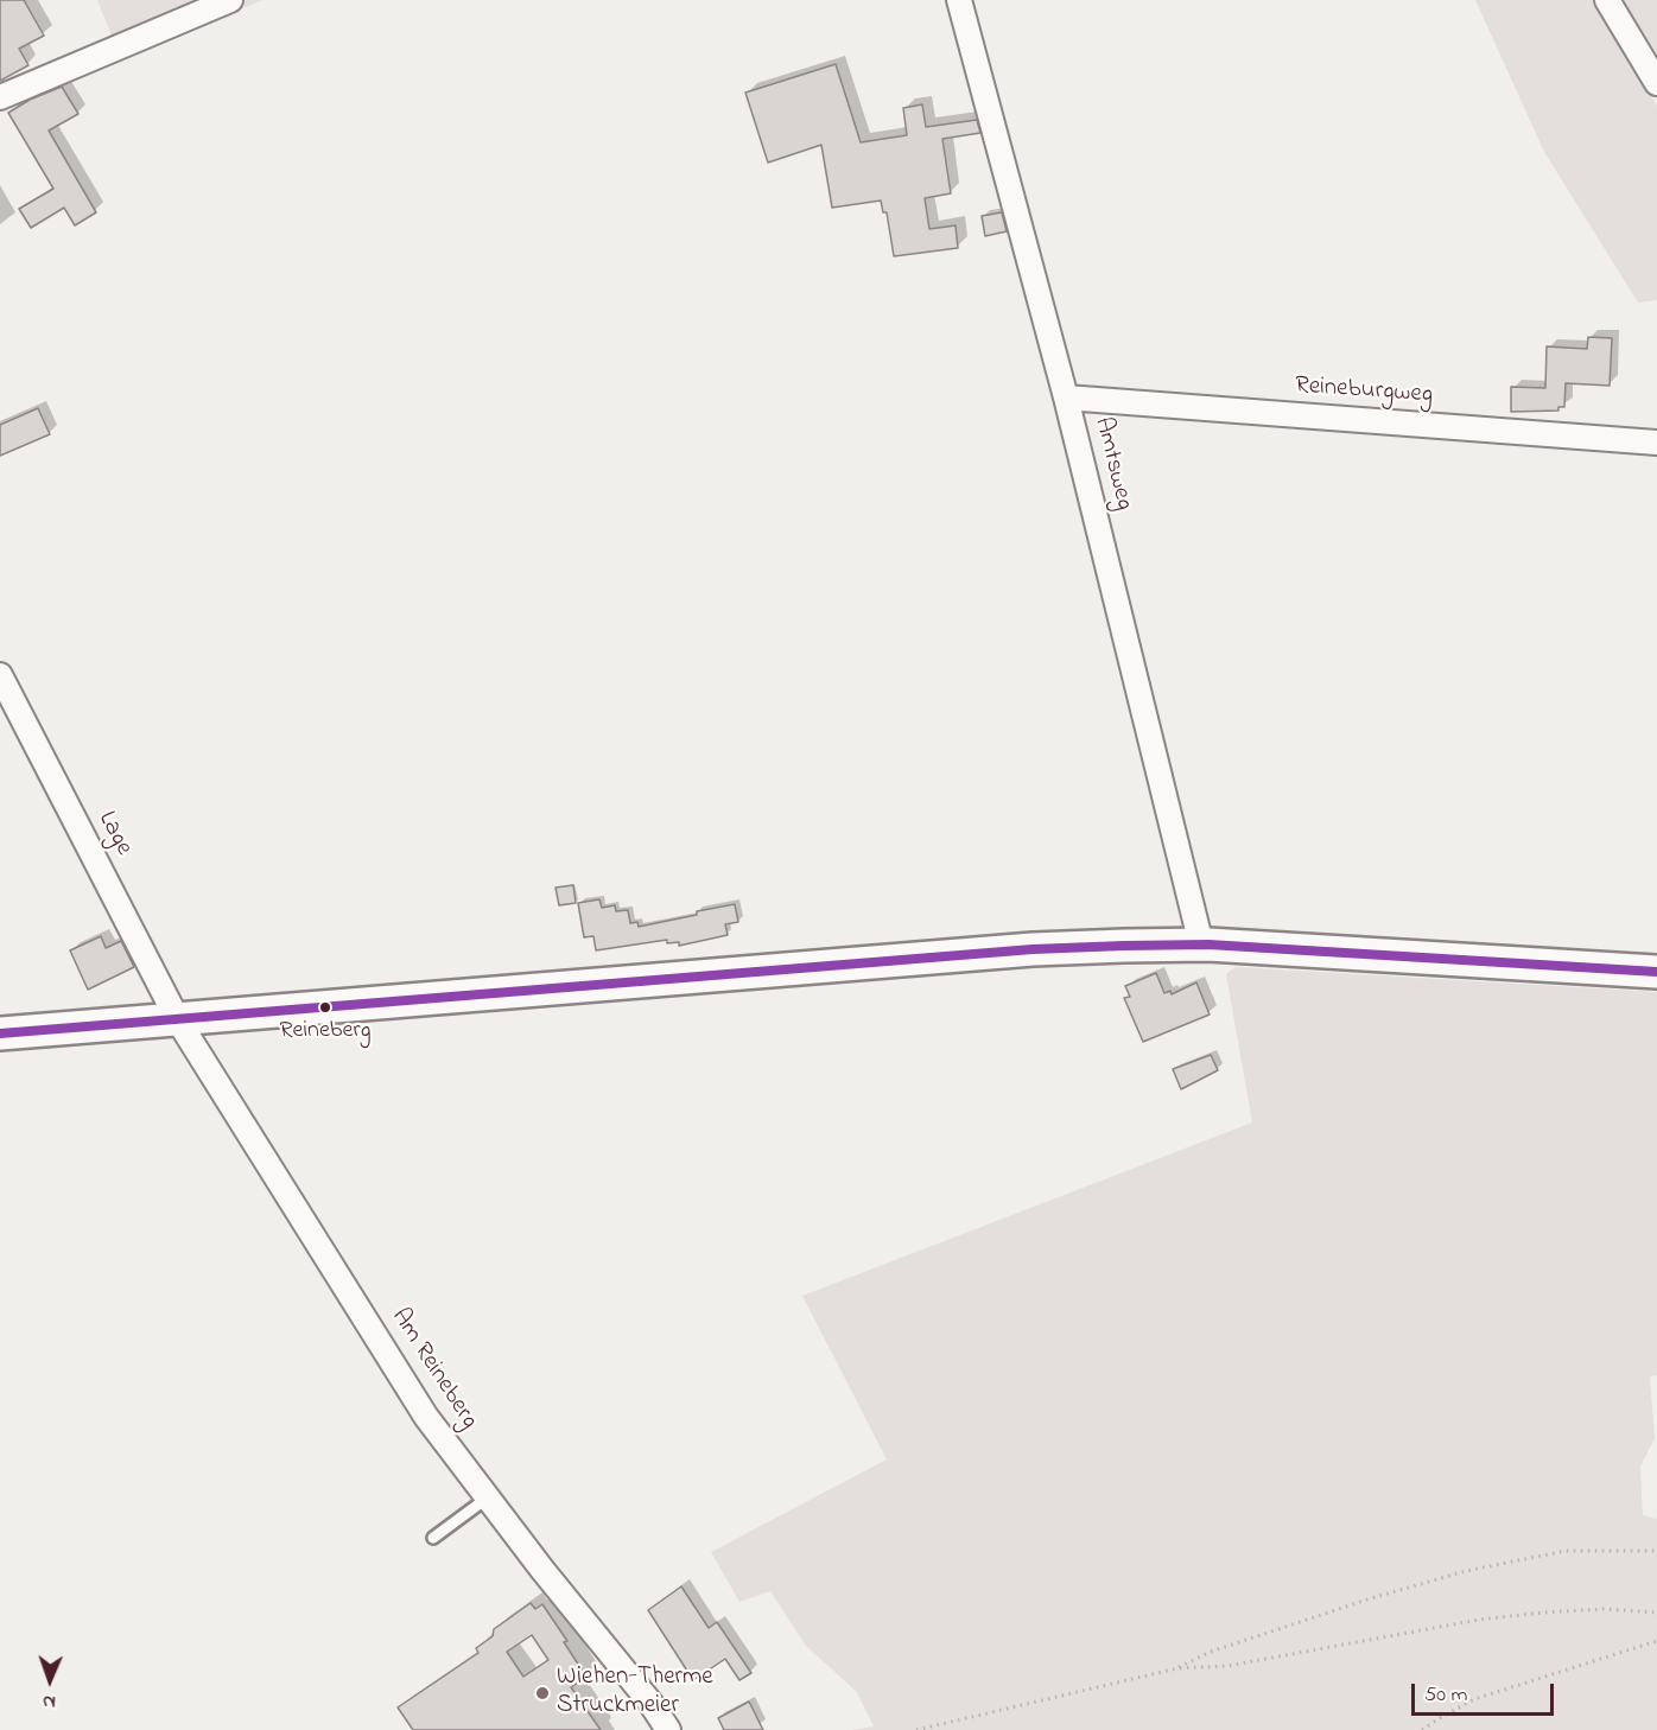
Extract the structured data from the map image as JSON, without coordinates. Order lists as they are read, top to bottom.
{
  "streets": {
    "street": [
      "Reineburgweg",
      "Amtsweg",
      "Lage",
      "Am Reineberg"
    ]
  },
  "crossings": [
    ["Reineburgweg", "Amtsweg"],
    ["Lage", "Am Reineberg"]
  ],
  "places": ["Reineberg", "Wiehen-Therme Struckmeier"],
  "scale_bar": "50 m",
  "north": "bottom"
}
